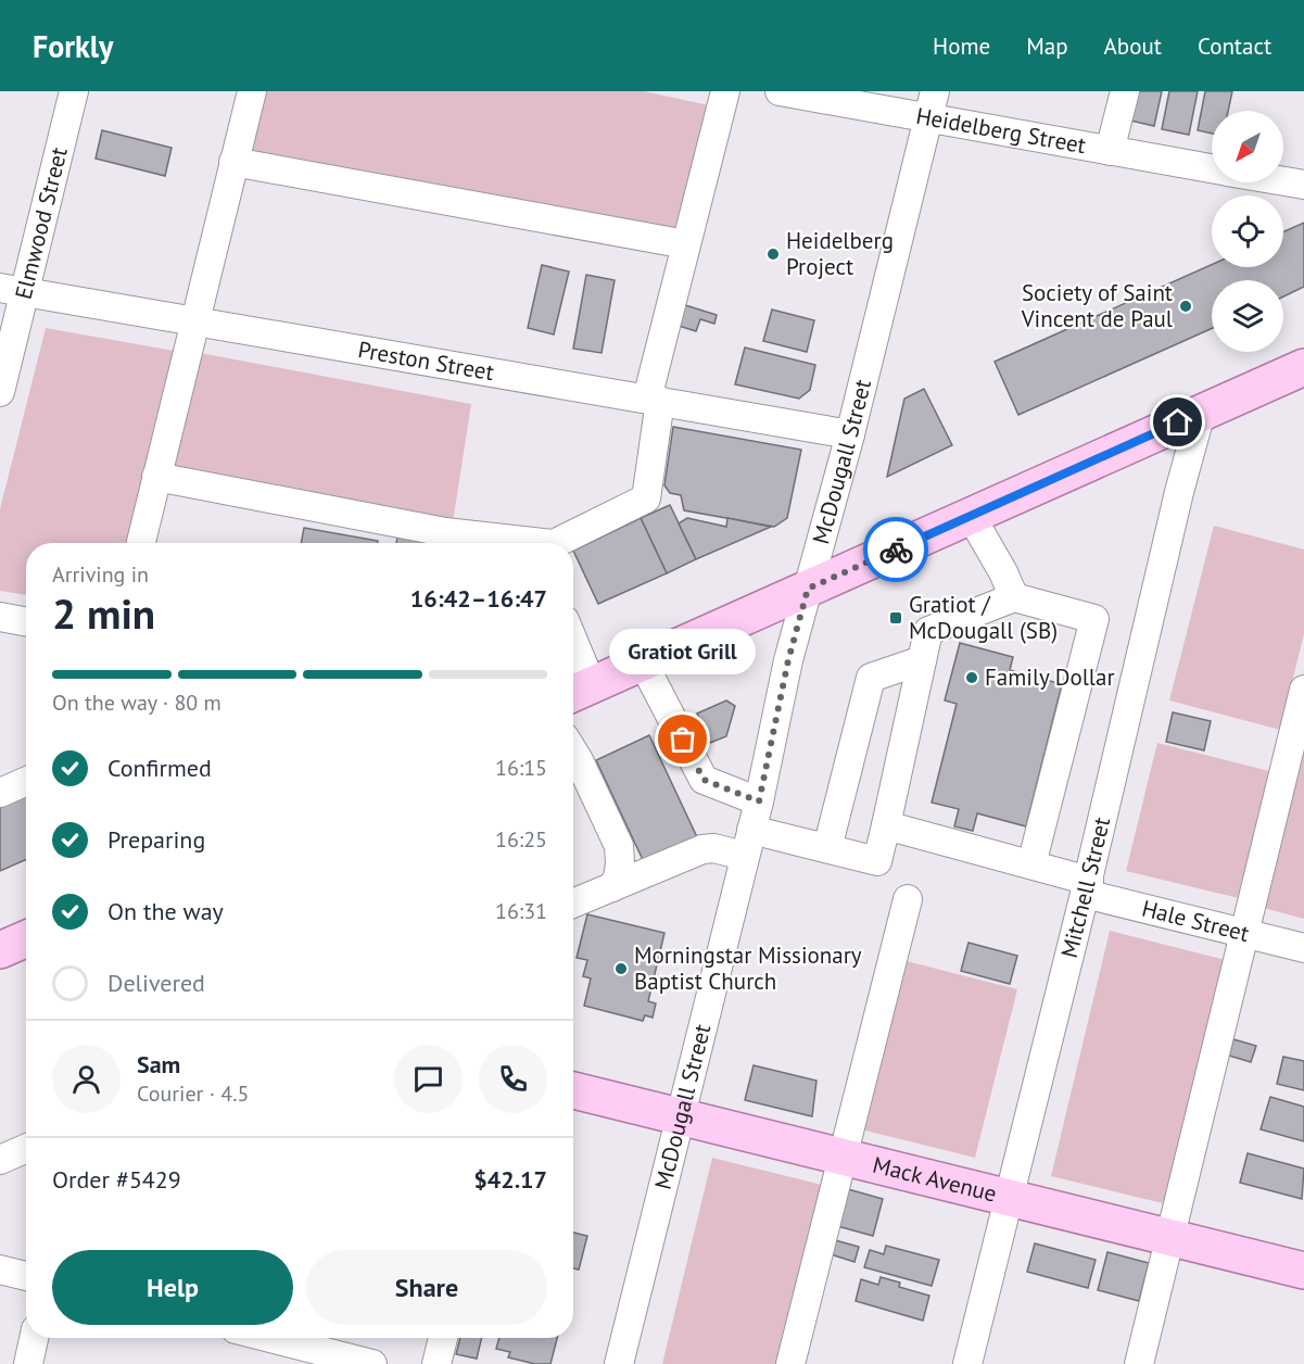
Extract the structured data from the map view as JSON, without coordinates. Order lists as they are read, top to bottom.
{
  "streets": {
    "main road": ["Mack Avenue"],
    "street": [
      "Heidelberg Street",
      "Elmwood Street",
      "Preston Street",
      "McDougall Street",
      "Mitchell Street",
      "Hale Street"
    ]
  },
  "crossings": [
    ["Heidelberg Street", "McDougall Street"],
    ["Elmwood Street", "Preston Street"],
    ["Preston Street", "McDougall Street"],
    ["McDougall Street", "Mack Avenue"],
    ["Mitchell Street", "Hale Street"],
    ["Mitchell Street", "Mack Avenue"]
  ],
  "places": {
    "other": [
      "Heidelberg Project",
      "Society of Saint Vincent de Paul",
      "Family Dollar",
      "Gratiot Grill",
      "Morningstar Missionary Baptist Church"
    ],
    "transit": ["Gratiot / McDougall (SB)"]
  },
  "north": "bottom left",
  "page": {
    "header": "Forkly",
    "nav": [
      "Home",
      "Map",
      "About",
      "Contact"
    ],
    "heading": ["2 min", "Arriving in", "16:42–16:47"],
    "panel": [
      "Sam",
      "Courier · 4.5",
      "Order #5429",
      "$42.17"
    ],
    "bubble": "Gratiot Grill",
    "bar": "On the way · 80 m",
    "list": [
      ["Confirmed", "16:15"],
      ["Preparing", "16:25"],
      ["On the way", "16:31"],
      "Delivered"
    ],
    "buttons": ["Help", "Share"]
  }
}
